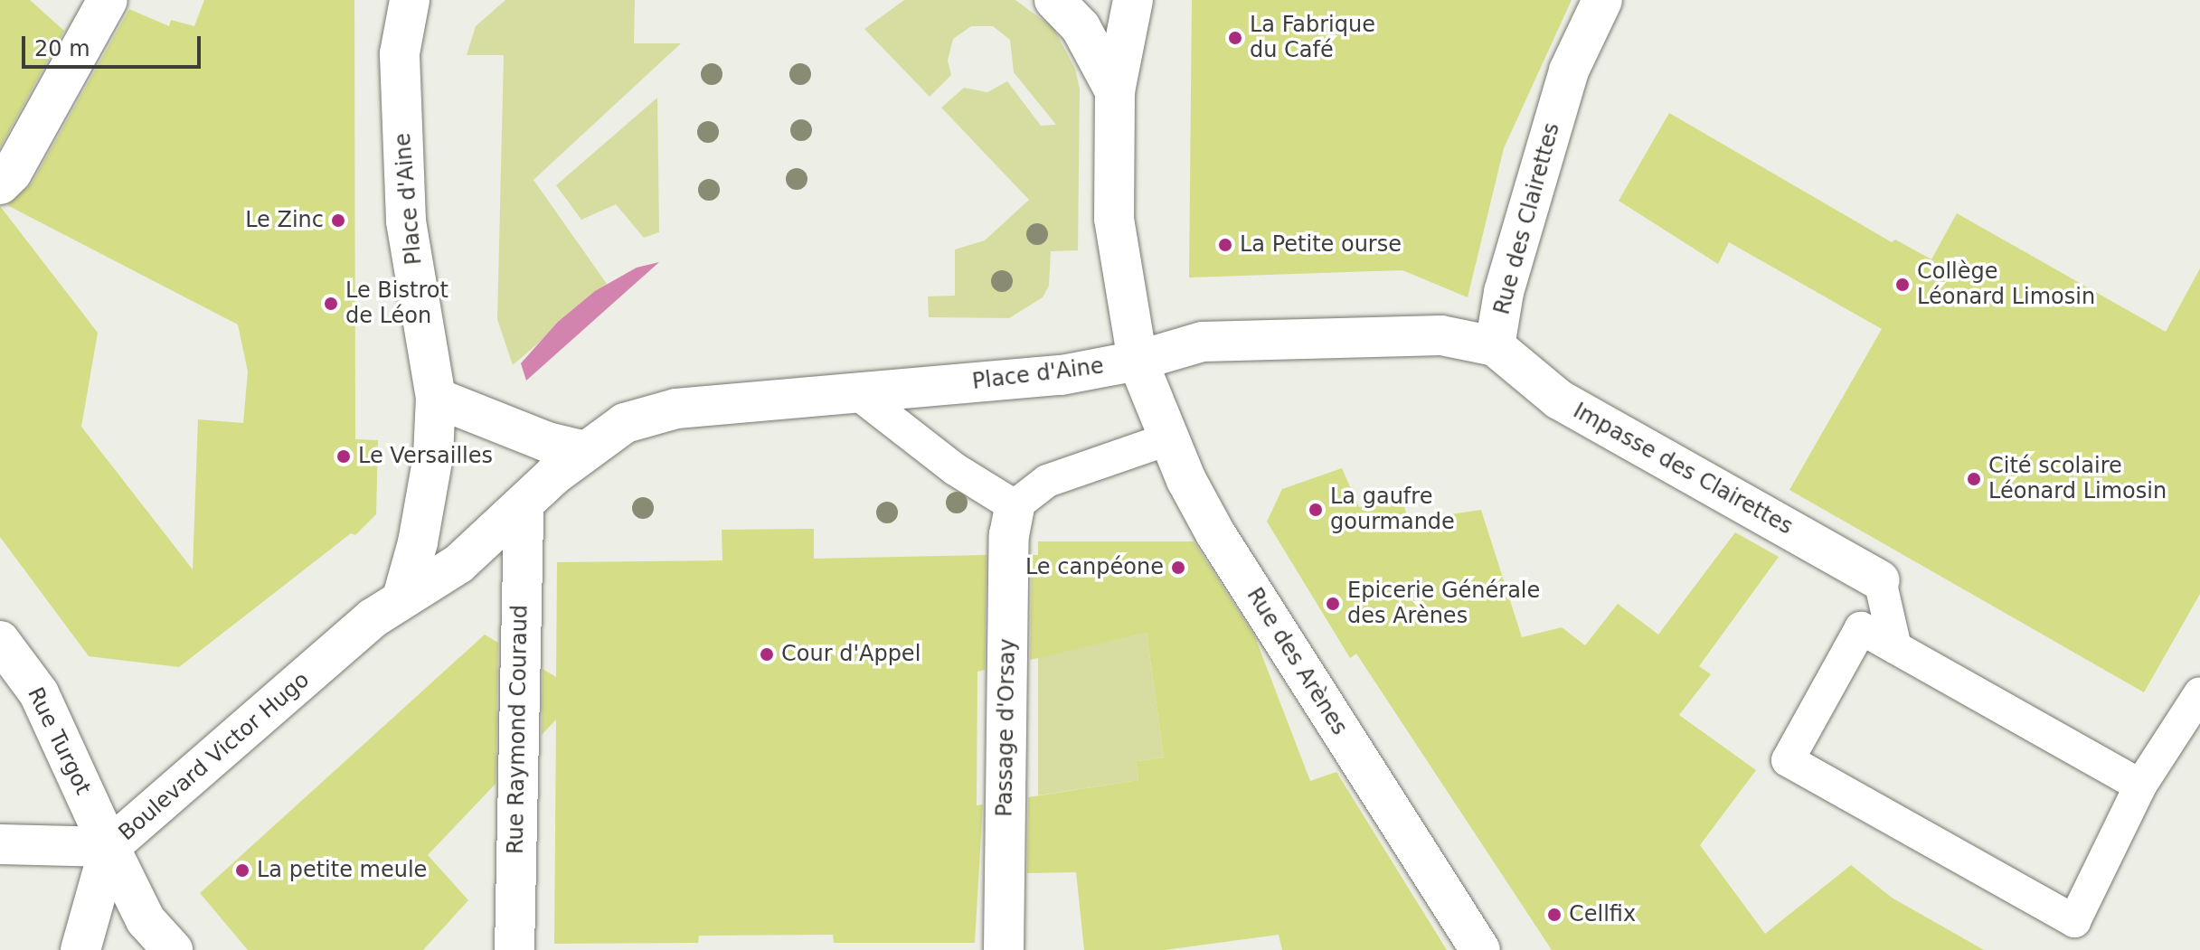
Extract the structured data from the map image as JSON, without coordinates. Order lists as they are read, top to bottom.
{
  "streets": {
    "street": [
      "Place d'Aine",
      "Rue des Clairettes",
      "Impasse des Clairettes",
      "Rue des Arènes",
      "Passage d'Orsay",
      "Rue Raymond Couraud",
      "Rue Turgot",
      "Boulevard Victor Hugo"
    ]
  },
  "crossings": [
    ["Place d'Aine", "Rue des Arènes"],
    ["Place d'Aine", "Boulevard Victor Hugo"],
    ["Rue des Clairettes", "Impasse des Clairettes"],
    ["Rue Raymond Couraud", "Boulevard Victor Hugo"],
    ["Rue Turgot", "Boulevard Victor Hugo"]
  ],
  "places": [
    "La Fabrique du Café",
    "Le Zinc",
    "La Petite ourse",
    "Collège Léonard Limosin",
    "Le Bistrot de Léon",
    "Le Versailles",
    "Cité scolaire Léonard Limosin",
    "La gaufre gourmande",
    "Le canpéone",
    "Epicerie Générale des Arènes",
    "Cour d'Appel",
    "La petite meule",
    "Cellfix"
  ],
  "scale_bar": "20 m"
}
